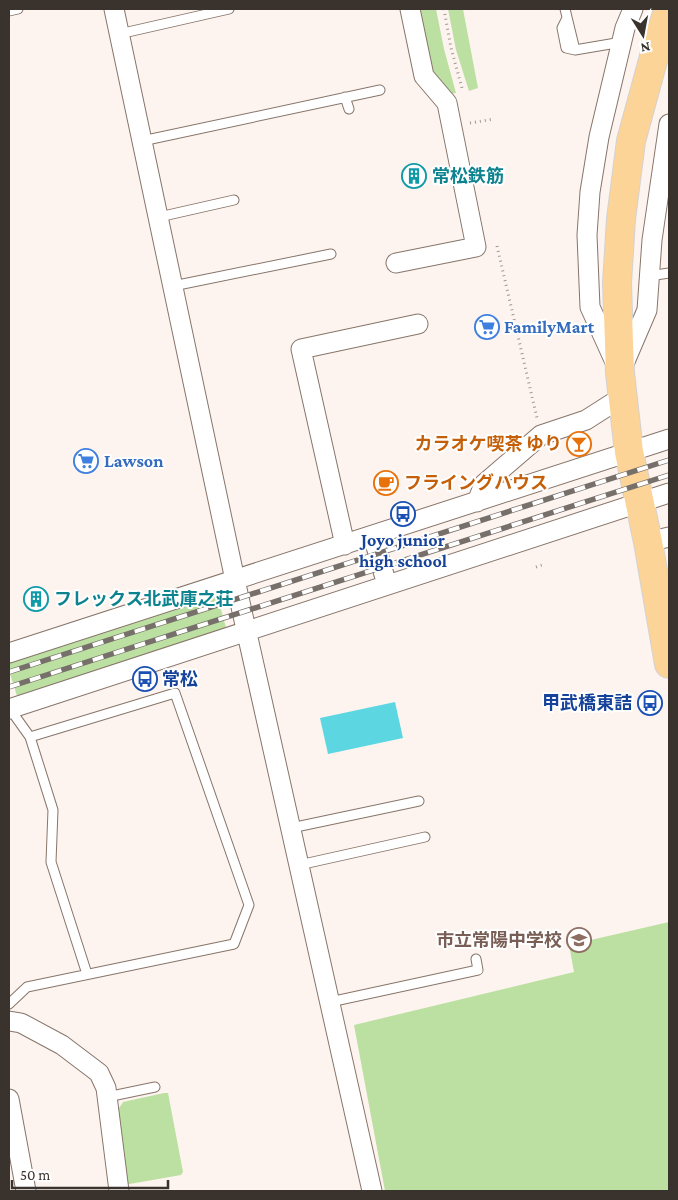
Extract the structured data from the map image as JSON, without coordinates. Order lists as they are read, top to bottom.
{
  "places": {
    "building": ["常松鉄筋", "フレックス北武庫之荘"],
    "supermarket": ["FamilyMart", "Lawson"],
    "bar": ["カラオケ喫茶 ゆり"],
    "cafe": ["フライングハウス"],
    "bus stop": ["Joyo junior high school", "常松", "甲武橋東詰"],
    "school or university": ["市立常陽中学校"]
  },
  "scale_bar": "50 m",
  "north": "bottom"
}
